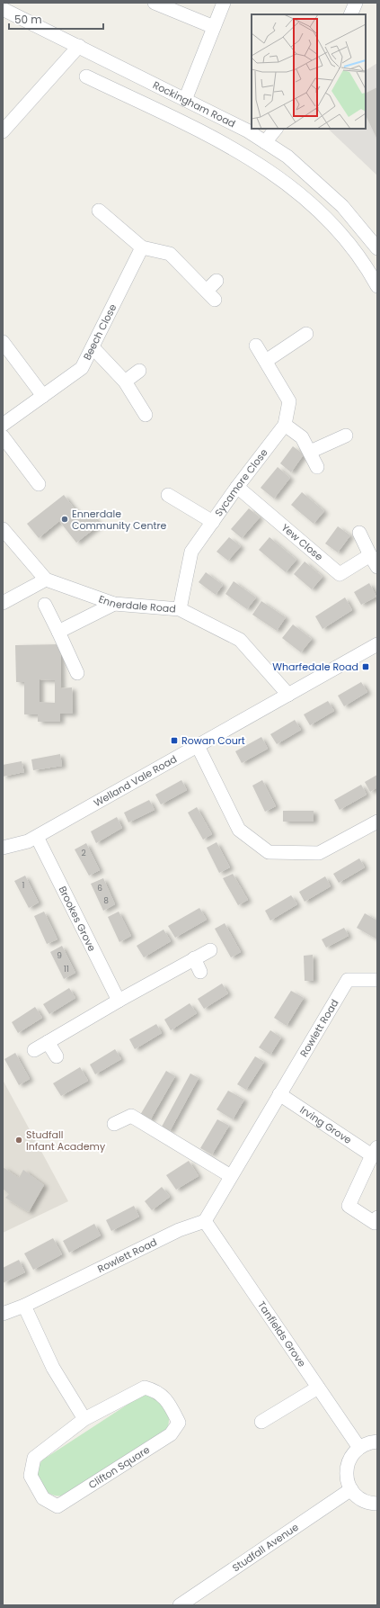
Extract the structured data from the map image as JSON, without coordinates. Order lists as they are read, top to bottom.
{
  "streets": {
    "street": [
      "Rockingham Road",
      "Beech Close",
      "Sycamore Close",
      "Yew Close",
      "Ennerdale Road",
      "Welland Vale Road",
      "Brookes Grove",
      "Rowlett Road",
      "Irving Grove",
      "Tanfields Grove",
      "Clifton Square",
      "Studfall Avenue"
    ]
  },
  "crossings": [
    ["Sycamore Close", "Yew Close"],
    ["Sycamore Close", "Ennerdale Road"],
    ["Ennerdale Road", "Welland Vale Road"],
    ["Welland Vale Road", "Brookes Grove"],
    ["Rowlett Road", "Irving Grove"],
    ["Rowlett Road", "Tanfields Grove"]
  ],
  "places": {
    "other": ["Ennerdale Community Centre", "Studfall Infant Academy"],
    "transit": ["Wharfedale Road", "Rowan Court"]
  },
  "house_numbers": [
    "2",
    "1",
    "6",
    "8",
    "9",
    "11"
  ],
  "scale_bar": "50 m"
}
